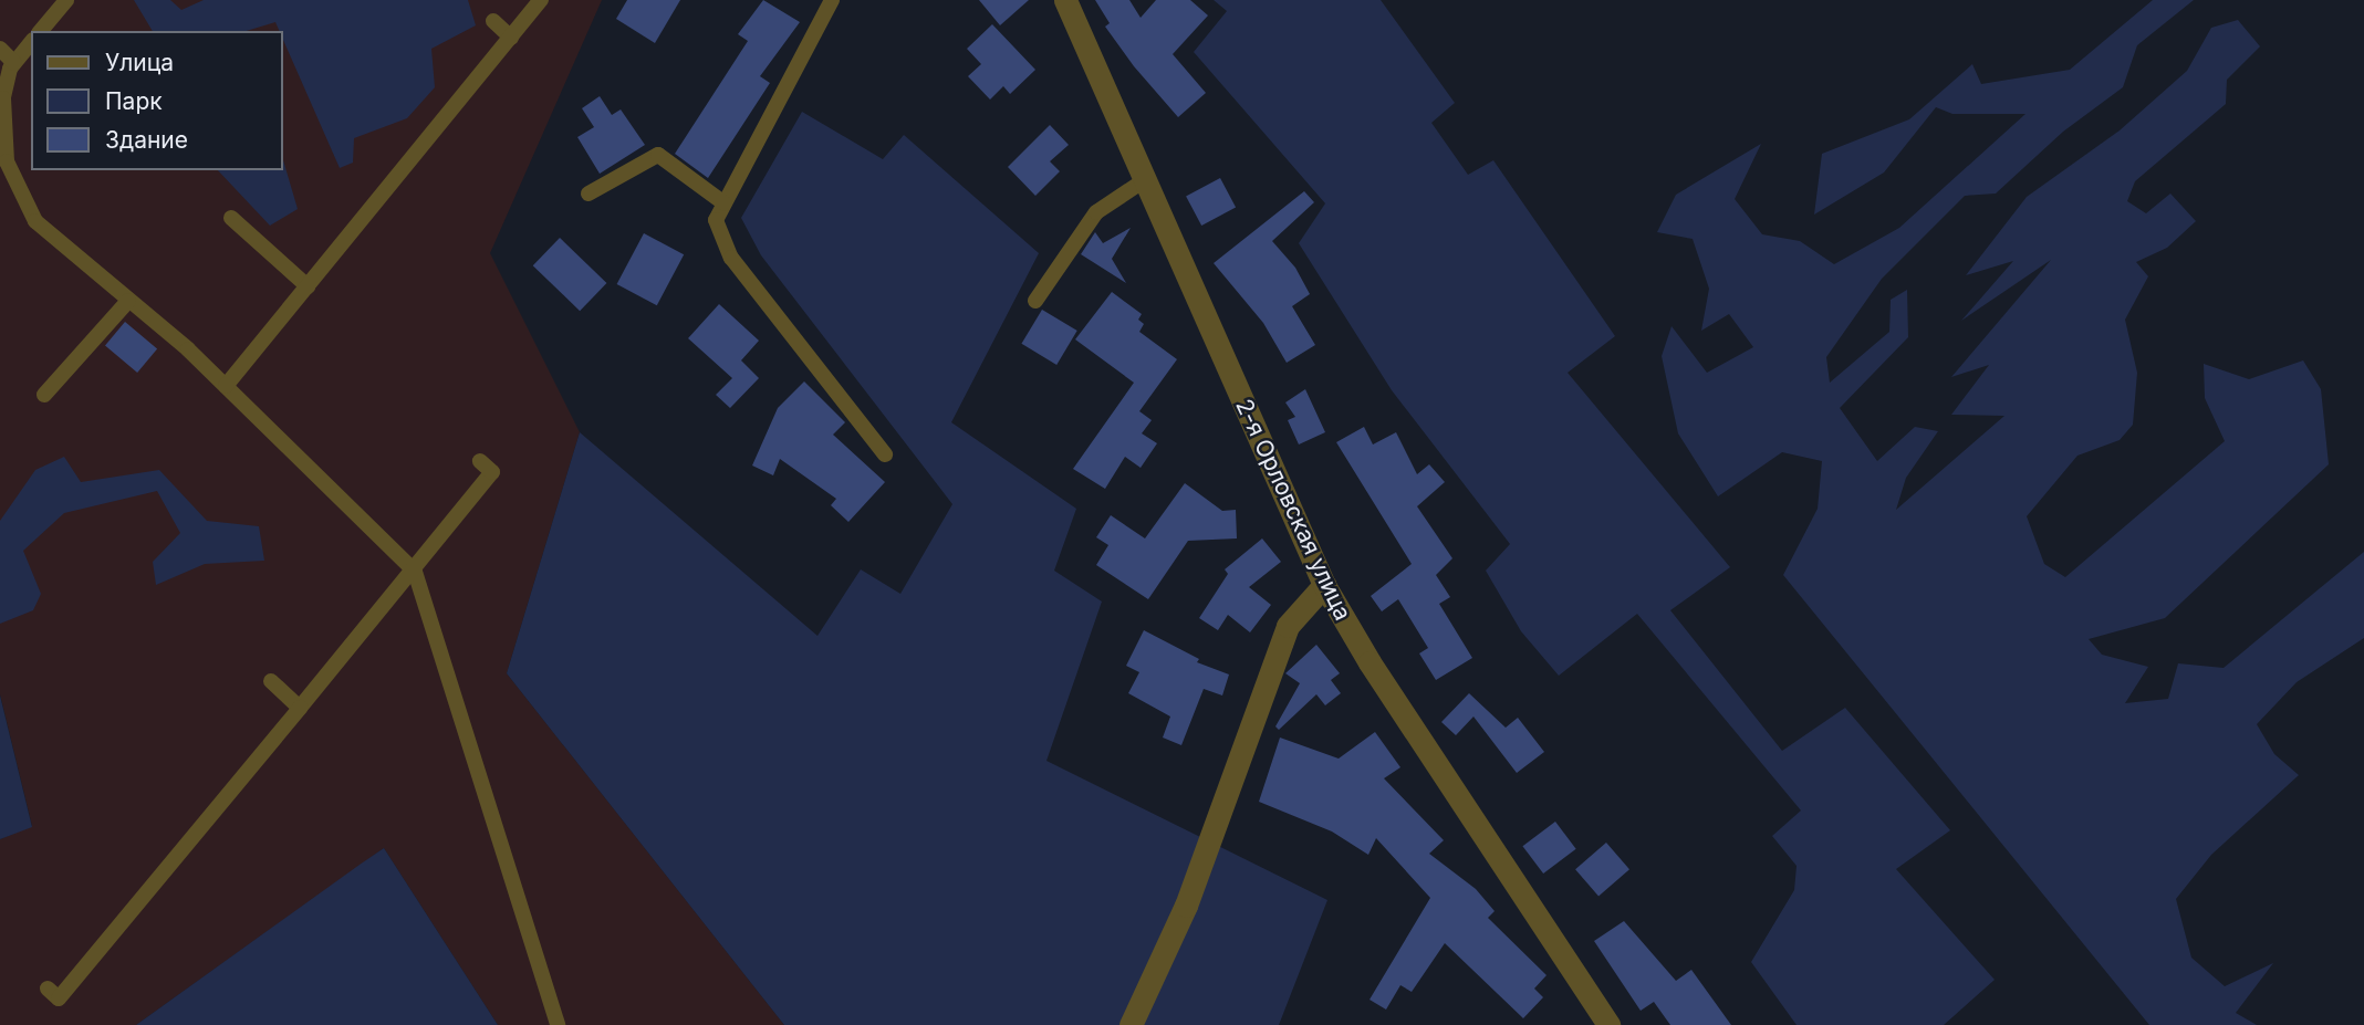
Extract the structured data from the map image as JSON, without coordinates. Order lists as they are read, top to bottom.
{
  "streets": {
    "street": ["2-я Орловская улица"]
  },
  "legend": ["Улица", "Парк", "Здание"]
}
